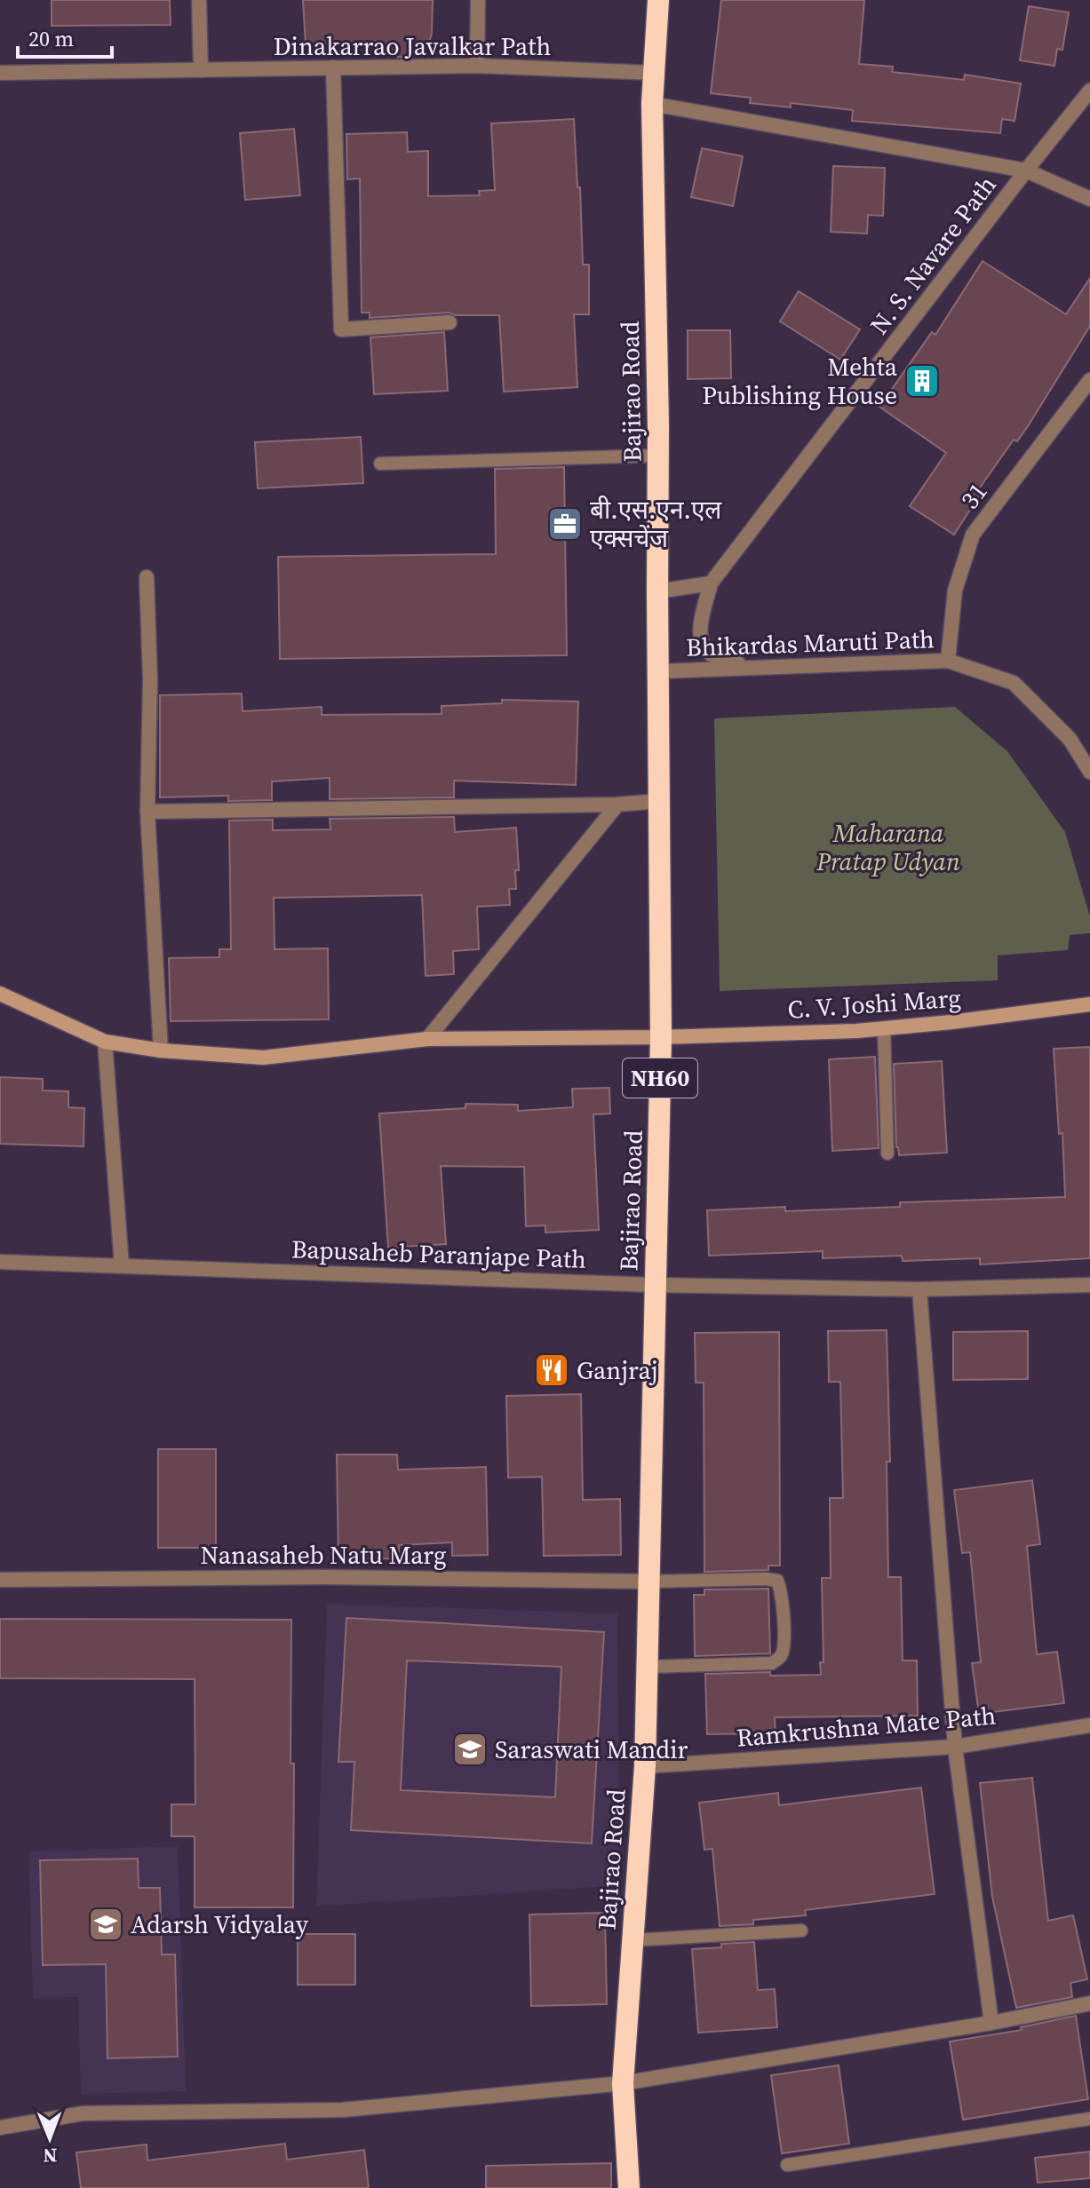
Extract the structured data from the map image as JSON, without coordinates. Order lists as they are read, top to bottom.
{
  "streets": {
    "highway": ["Bajirao Road", "NH60"],
    "street": [
      "Dinakarrao Javalkar Path",
      "N. S. Navare Path",
      "31",
      "Bhikardas Maruti Path",
      "C. V. Joshi Marg",
      "Bapusaheb Paranjape Path",
      "Nanasaheb Natu Marg",
      "Ramkrushna Mate Path"
    ]
  },
  "crossings": [
    ["Dinakarrao Javalkar Path", "Bajirao Road"],
    ["N. S. Navare Path", "Bhikardas Maruti Path"],
    ["Bajirao Road", "Bhikardas Maruti Path"],
    ["Bajirao Road", "C. V. Joshi Marg"],
    ["Bajirao Road", "Bapusaheb Paranjape Path"],
    ["Bajirao Road", "Nanasaheb Natu Marg"],
    ["Bajirao Road", "Ramkrushna Mate Path"],
    ["31", "Bhikardas Maruti Path"]
  ],
  "parks": ["Maharana Pratap Udyan"],
  "places": {
    "building": ["Mehta Publishing House"],
    "office": ["बी.एस.एन.एल एक्सचेंज"],
    "restaurant": ["Ganjraj"],
    "school or university": ["Saraswati Mandir", "Adarsh Vidyalay"]
  },
  "scale_bar": "20 m",
  "north": "bottom"
}
